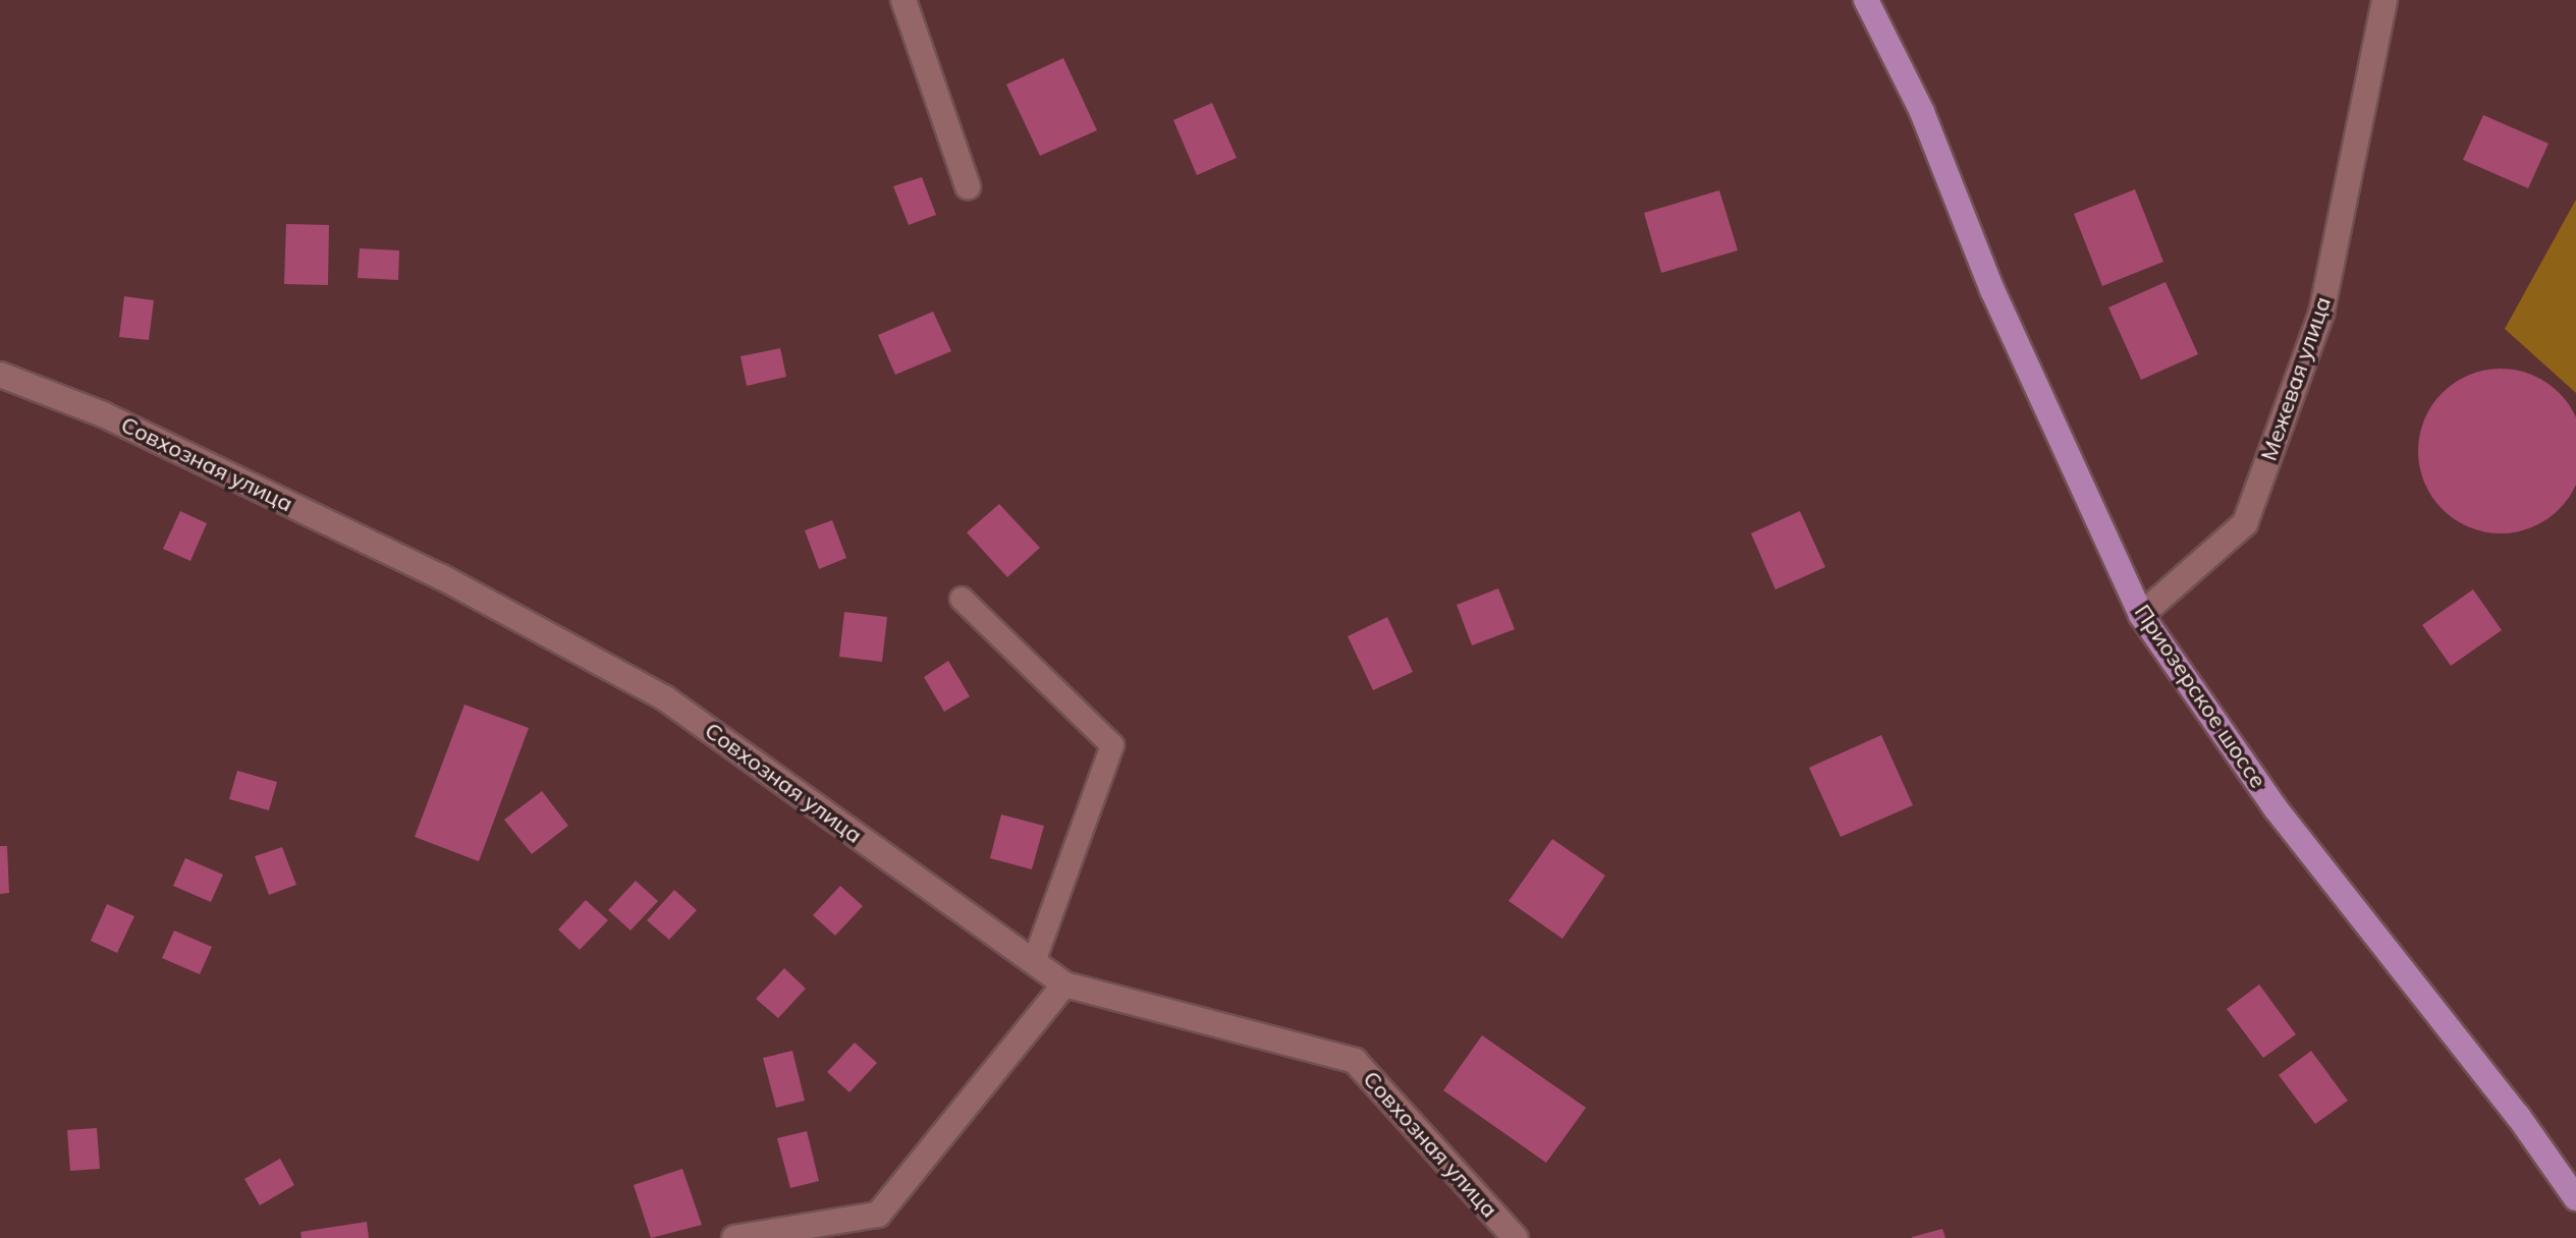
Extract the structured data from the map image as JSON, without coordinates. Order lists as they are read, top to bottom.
{
  "streets": {
    "main road": ["Приозерское шоссе"],
    "street": ["Межевая улица", "Совхозная улица"]
  },
  "crossings": [
    ["Межевая улица", "Приозерское шоссе"]
  ]
}
